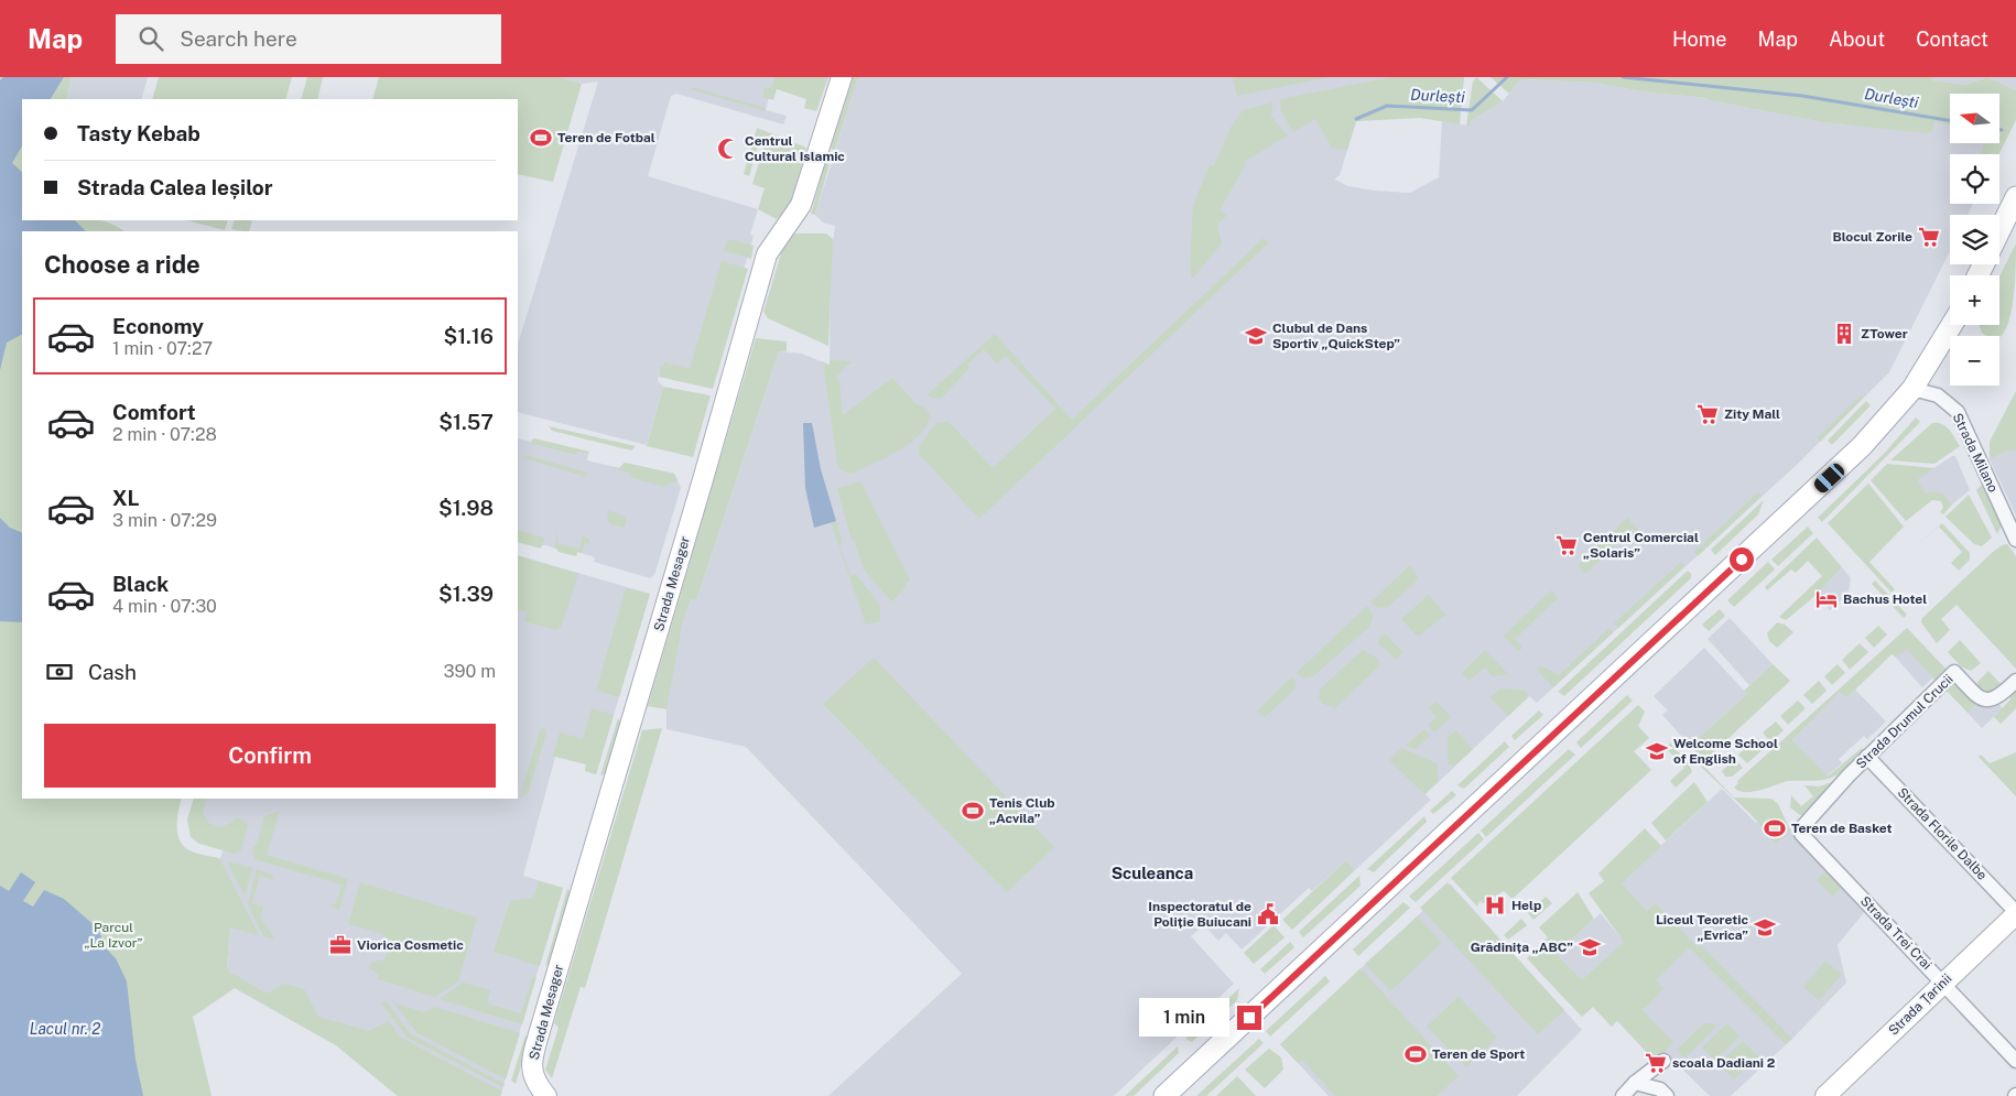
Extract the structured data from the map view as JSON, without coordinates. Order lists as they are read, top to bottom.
{
  "streets": {
    "street": [
      "Strada Milano",
      "Strada Mesager",
      "Strada Drumul Crucii",
      "Strada Florile Dalbe",
      "Strada Trei Crai",
      "Strada Țarinii"
    ]
  },
  "crossings": [
    ["Strada Drumul Crucii", "Strada Florile Dalbe"],
    ["Strada Drumul Crucii", "Strada Trei Crai"],
    ["Strada Florile Dalbe", "Strada Țarinii"],
    ["Strada Trei Crai", "Strada Țarinii"]
  ],
  "districts": ["Sculeanca"],
  "water": ["Durlești", "Lacul nr. 2"],
  "parks": ["Parcul „La Izvor”"],
  "places": {
    "sports": [
      "Teren de Fotbal",
      "Tenis Club „Acvila”",
      "Teren de Basket",
      "Teren de Sport"
    ],
    "mosque": ["Centrul Cultural Islamic"],
    "supermarket": [
      "Blocul Zorile",
      "Zity Mall",
      "Centrul Comercial „Solaris”",
      "scoala Dadiani 2"
    ],
    "building": ["ZTower"],
    "school or university": [
      "Clubul de Dans Sportiv „QuickStep”",
      "Welcome School of English",
      "Liceul Teoretic „Evrica”",
      "Grădinița „ABC”"
    ],
    "hotel": ["Bachus Hotel"],
    "hospital": ["Help"],
    "public building": ["Inspectoratul de Poliție Buiucani"],
    "office": ["Viorica Cosmetic"]
  },
  "north": "left",
  "page": {
    "header": "Map",
    "search": "Search here",
    "nav": [
      "Home",
      "Map",
      "About",
      "Contact"
    ],
    "map_buttons": ["+", "−"],
    "banner": ["Tasty Kebab", "Strada Calea Ieșilor"],
    "heading": "Choose a ride",
    "list": [
      {
        "name": "Economy",
        "note": "1 min · 07:27",
        "value": "$1.16"
      },
      {
        "name": "Comfort",
        "note": "2 min · 07:28",
        "value": "$1.57"
      },
      {
        "name": "XL",
        "note": "3 min · 07:29",
        "value": "$1.98"
      },
      {
        "name": "Black",
        "note": "4 min · 07:30",
        "value": "$1.39"
      }
    ],
    "pay": ["Cash", "390 m"],
    "buttons": "Confirm",
    "bubble": "1 min"
  }
}
